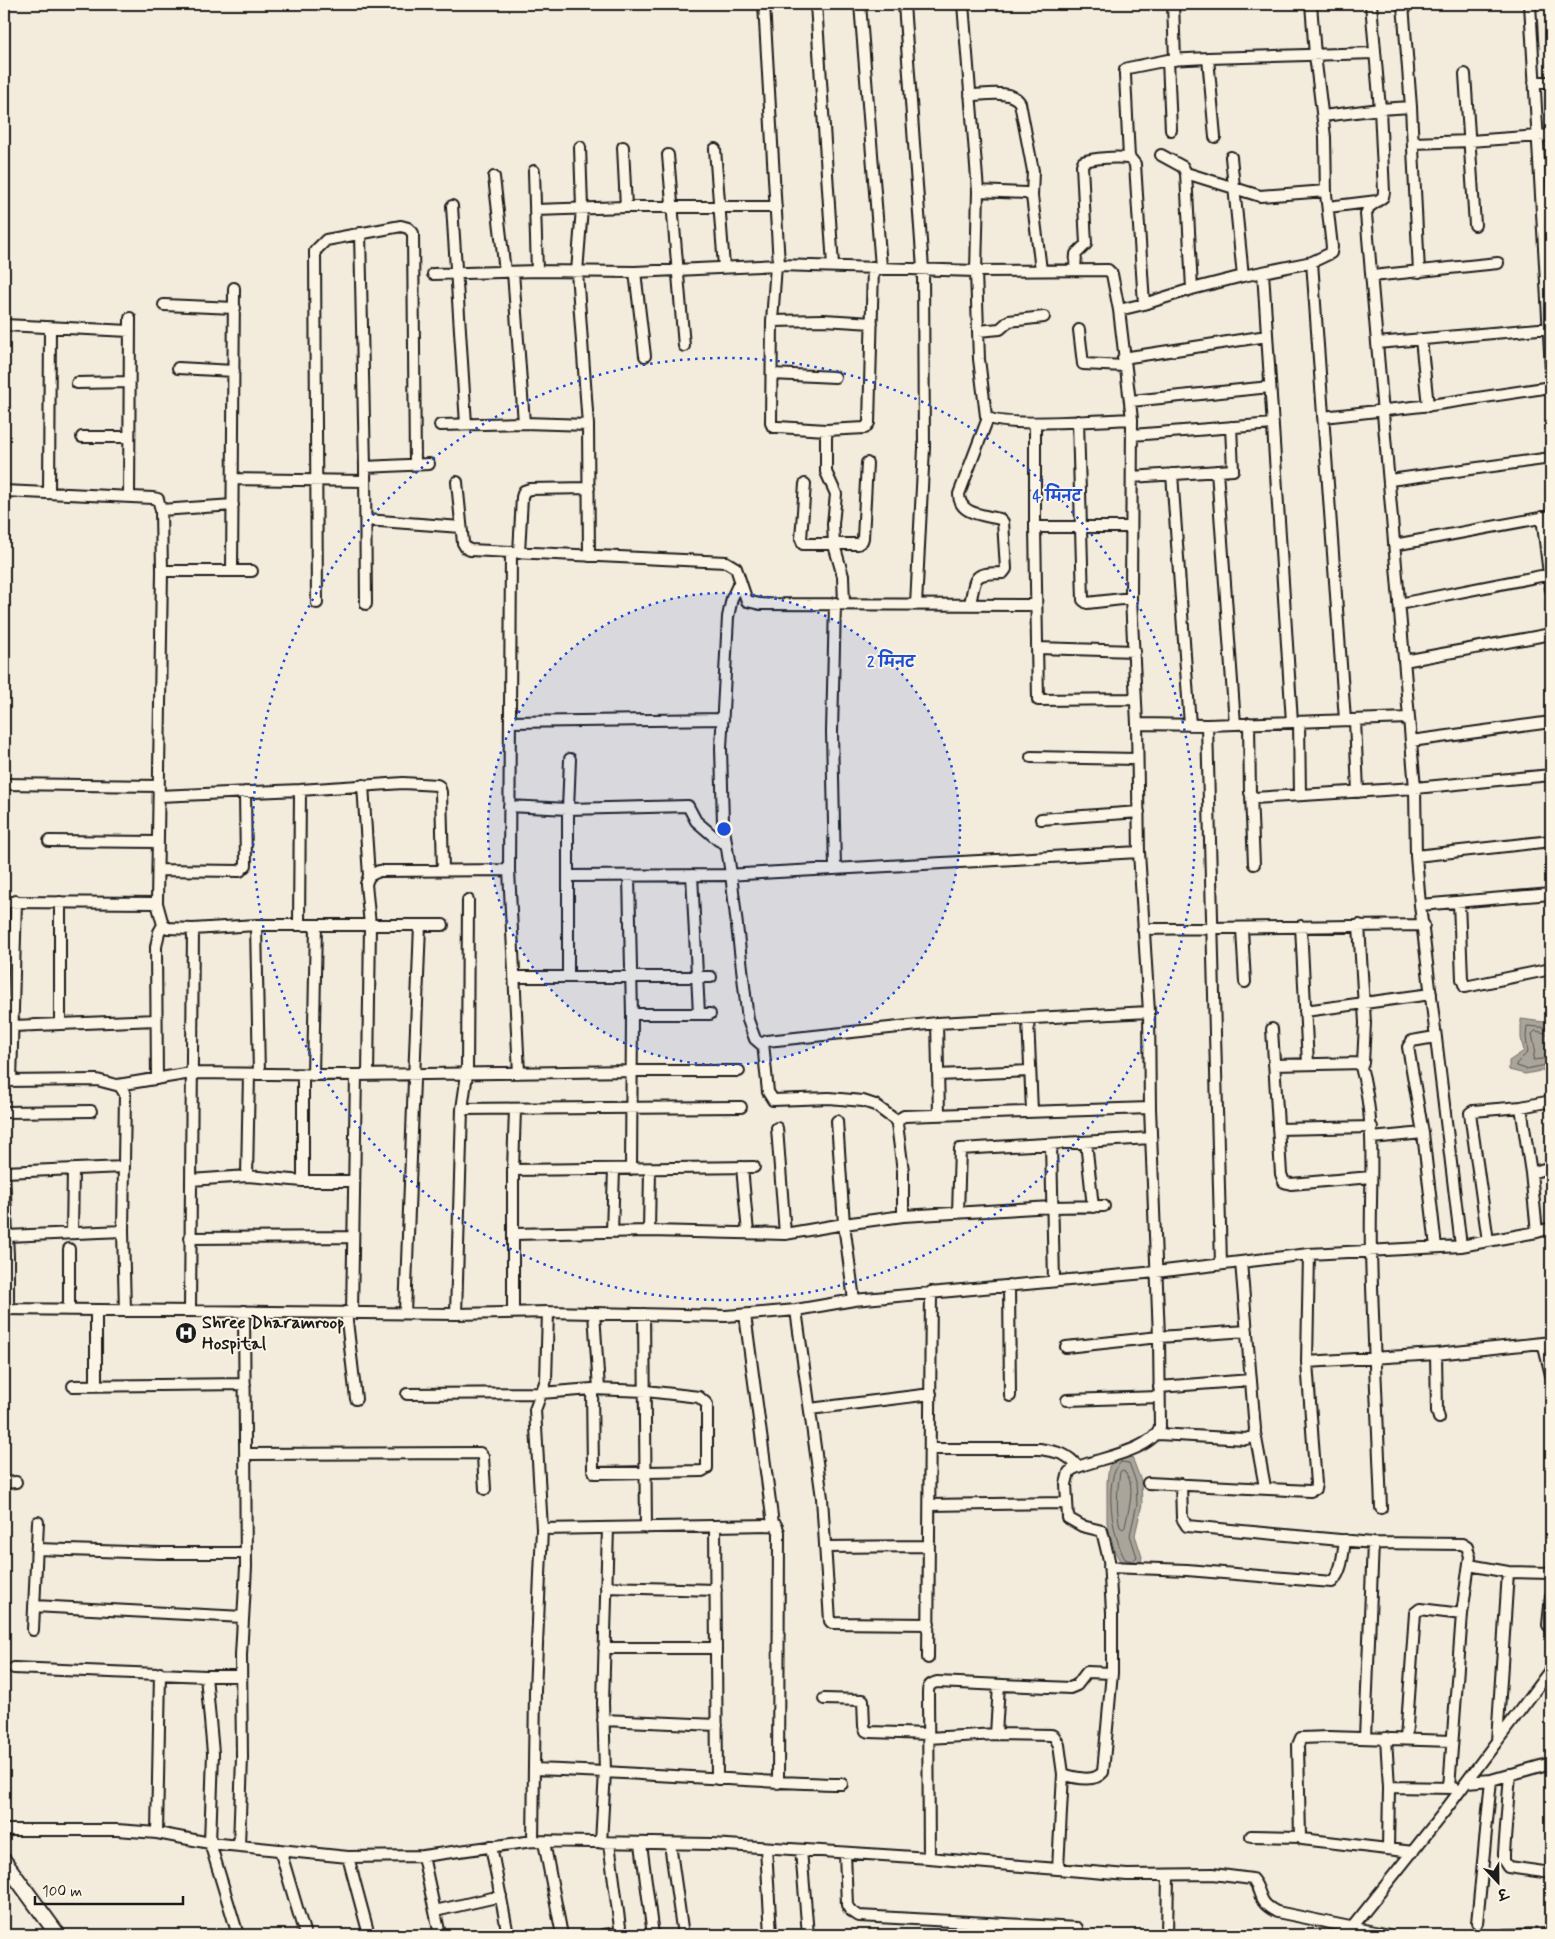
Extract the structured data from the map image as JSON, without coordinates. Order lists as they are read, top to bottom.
{
  "places": {
    "hospital": ["Shree Dharamroop Hospital"]
  },
  "scale_bar": "100 m",
  "north": "bottom",
  "rings": ["4 मिनट", "2 मिनट"]
}
